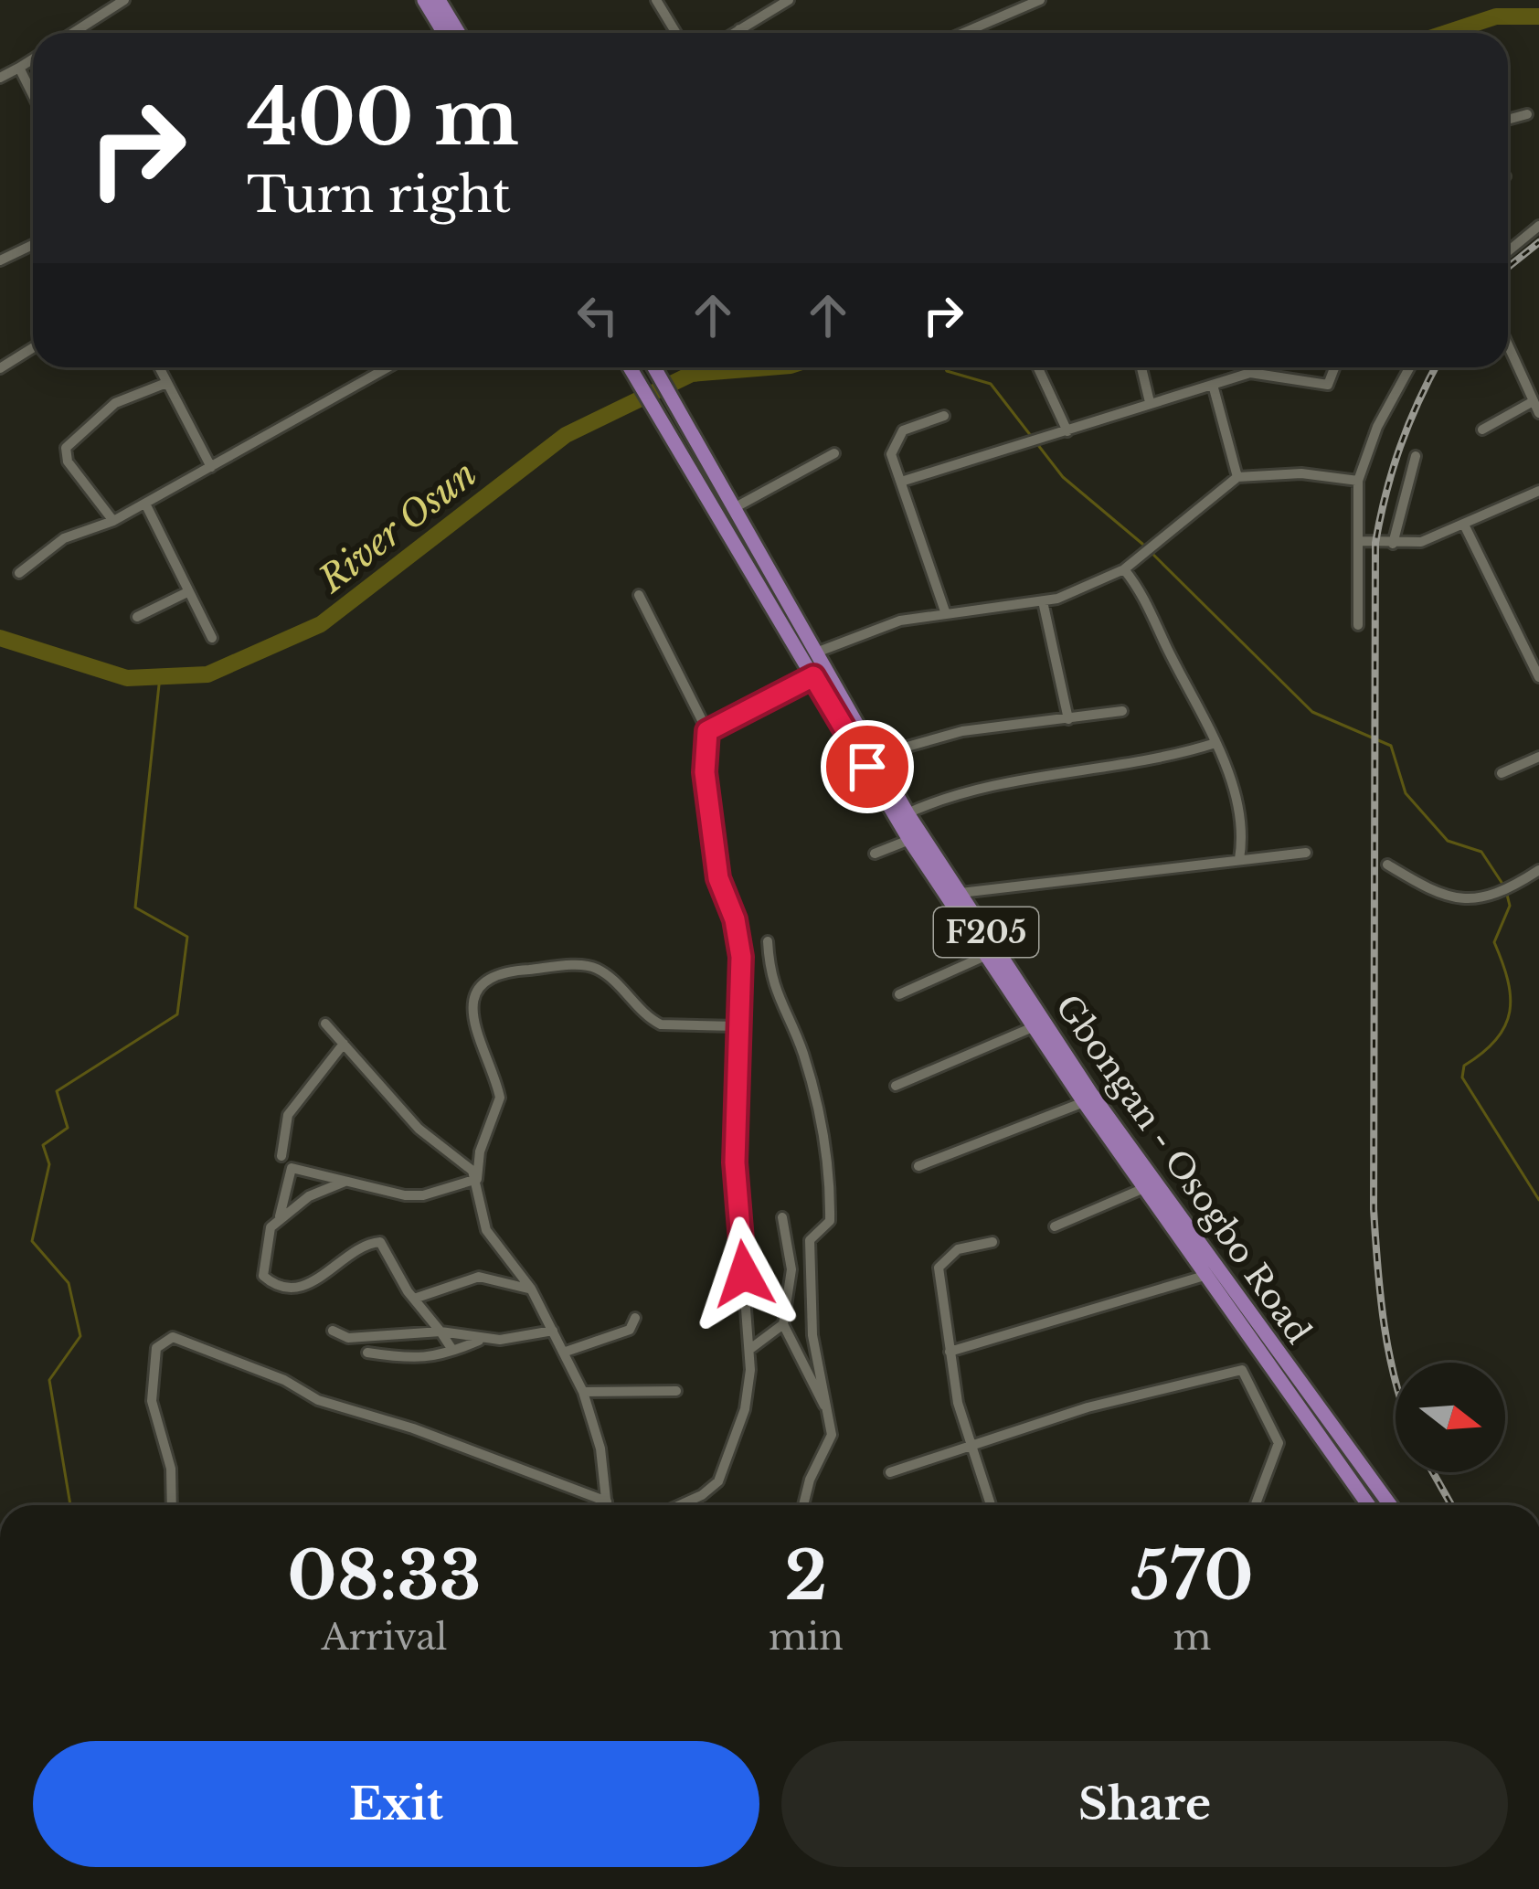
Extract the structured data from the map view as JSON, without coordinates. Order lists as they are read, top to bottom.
{
  "streets": {
    "main road": ["F205", "Gbongan - Osogbo Road"]
  },
  "crossings": [
    ["F205", "Gbongan - Osogbo Road"]
  ],
  "water": ["River Osun"],
  "north": "right",
  "page": {
    "turn": ["400 m", "Turn right"],
    "eta": [
      "08:33",
      "Arrival",
      "2",
      "min",
      "570",
      "m"
    ],
    "buttons": ["Exit", "Share"]
  }
}
